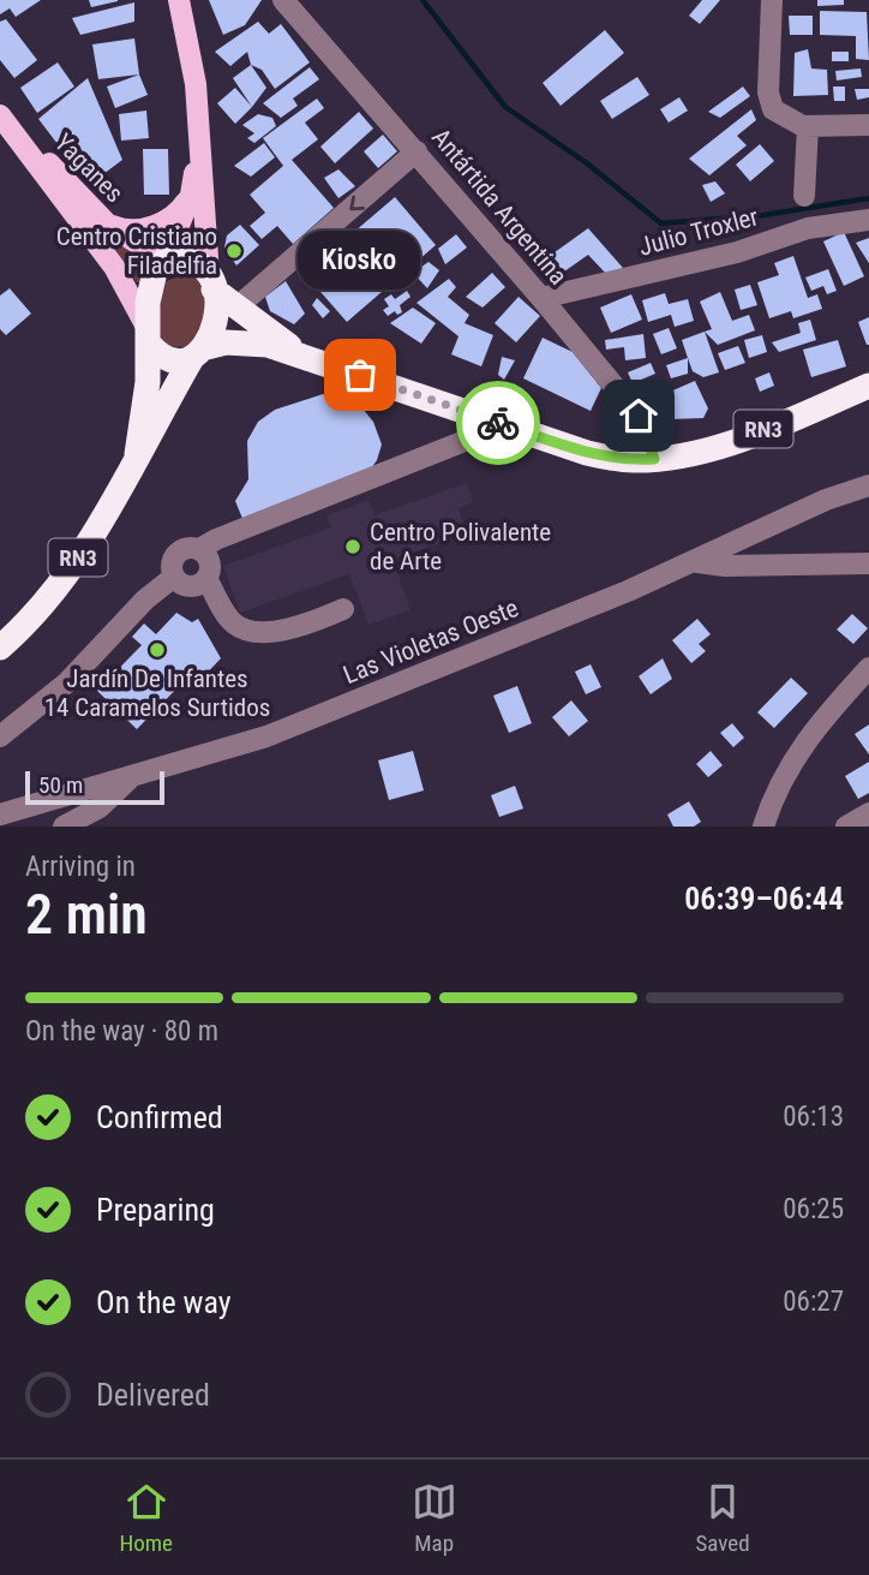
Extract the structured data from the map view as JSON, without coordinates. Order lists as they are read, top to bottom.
{
  "streets": {
    "highway": ["RN3"],
    "main road": ["Yaganes"],
    "street": ["Antártida Argentina", "Julio Troxler", "Las Violetas Oeste"]
  },
  "crossings": [
    ["Yaganes", "RN3"],
    ["Antártida Argentina", "Julio Troxler"],
    ["Antártida Argentina", "RN3"]
  ],
  "places": [
    "Centro Cristiano Filadelfia",
    "Kiosko",
    "Centro Polivalente de Arte",
    "Jardín De Infantes 14 Caramelos Surtidos"
  ],
  "scale_bar": "50 m",
  "page": {
    "bubble": "Kiosko",
    "scale": "50 m",
    "heading": ["2 min", "Arriving in", "06:39–06:44"],
    "bar": "On the way · 80 m",
    "list": [
      ["Confirmed", "06:13"],
      ["Preparing", "06:25"],
      ["On the way", "06:27"],
      "Delivered"
    ],
    "tabs": ["Home", "Map", "Saved"]
  }
}
